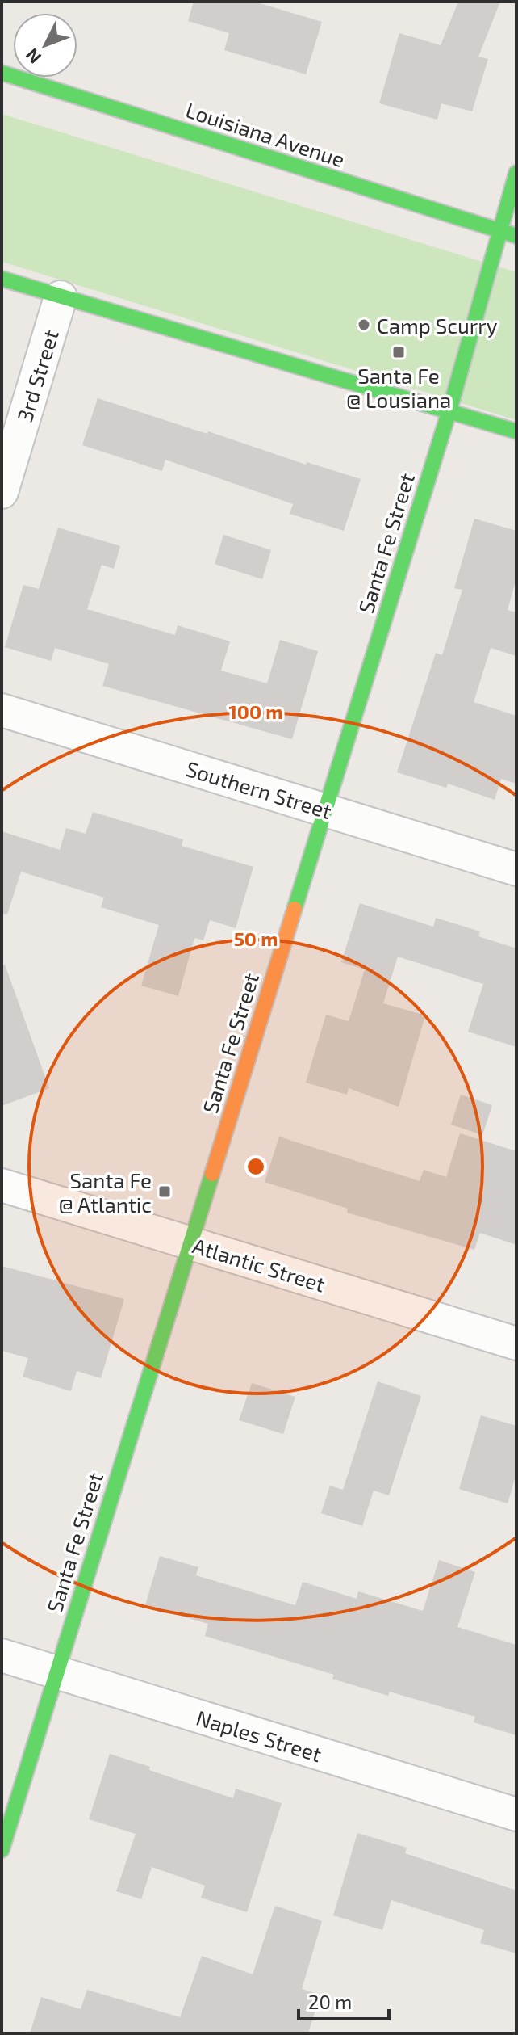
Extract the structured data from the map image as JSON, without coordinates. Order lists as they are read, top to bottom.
{
  "streets": {
    "main road": ["Louisiana Avenue", "Santa Fe Street"],
    "street": [
      "3rd Street",
      "Southern Street",
      "Atlantic Street",
      "Naples Street"
    ]
  },
  "crossings": [
    ["Louisiana Avenue", "Santa Fe Street"],
    ["Santa Fe Street", "Southern Street"],
    ["Santa Fe Street", "Atlantic Street"],
    ["Santa Fe Street", "Naples Street"]
  ],
  "places": {
    "other": ["Camp Scurry"],
    "transit": ["Santa Fe @ Lousiana", "Santa Fe @ Atlantic"]
  },
  "scale_bar": "20 m",
  "north": "bottom left",
  "rings": ["100 m", "50 m"]
}
